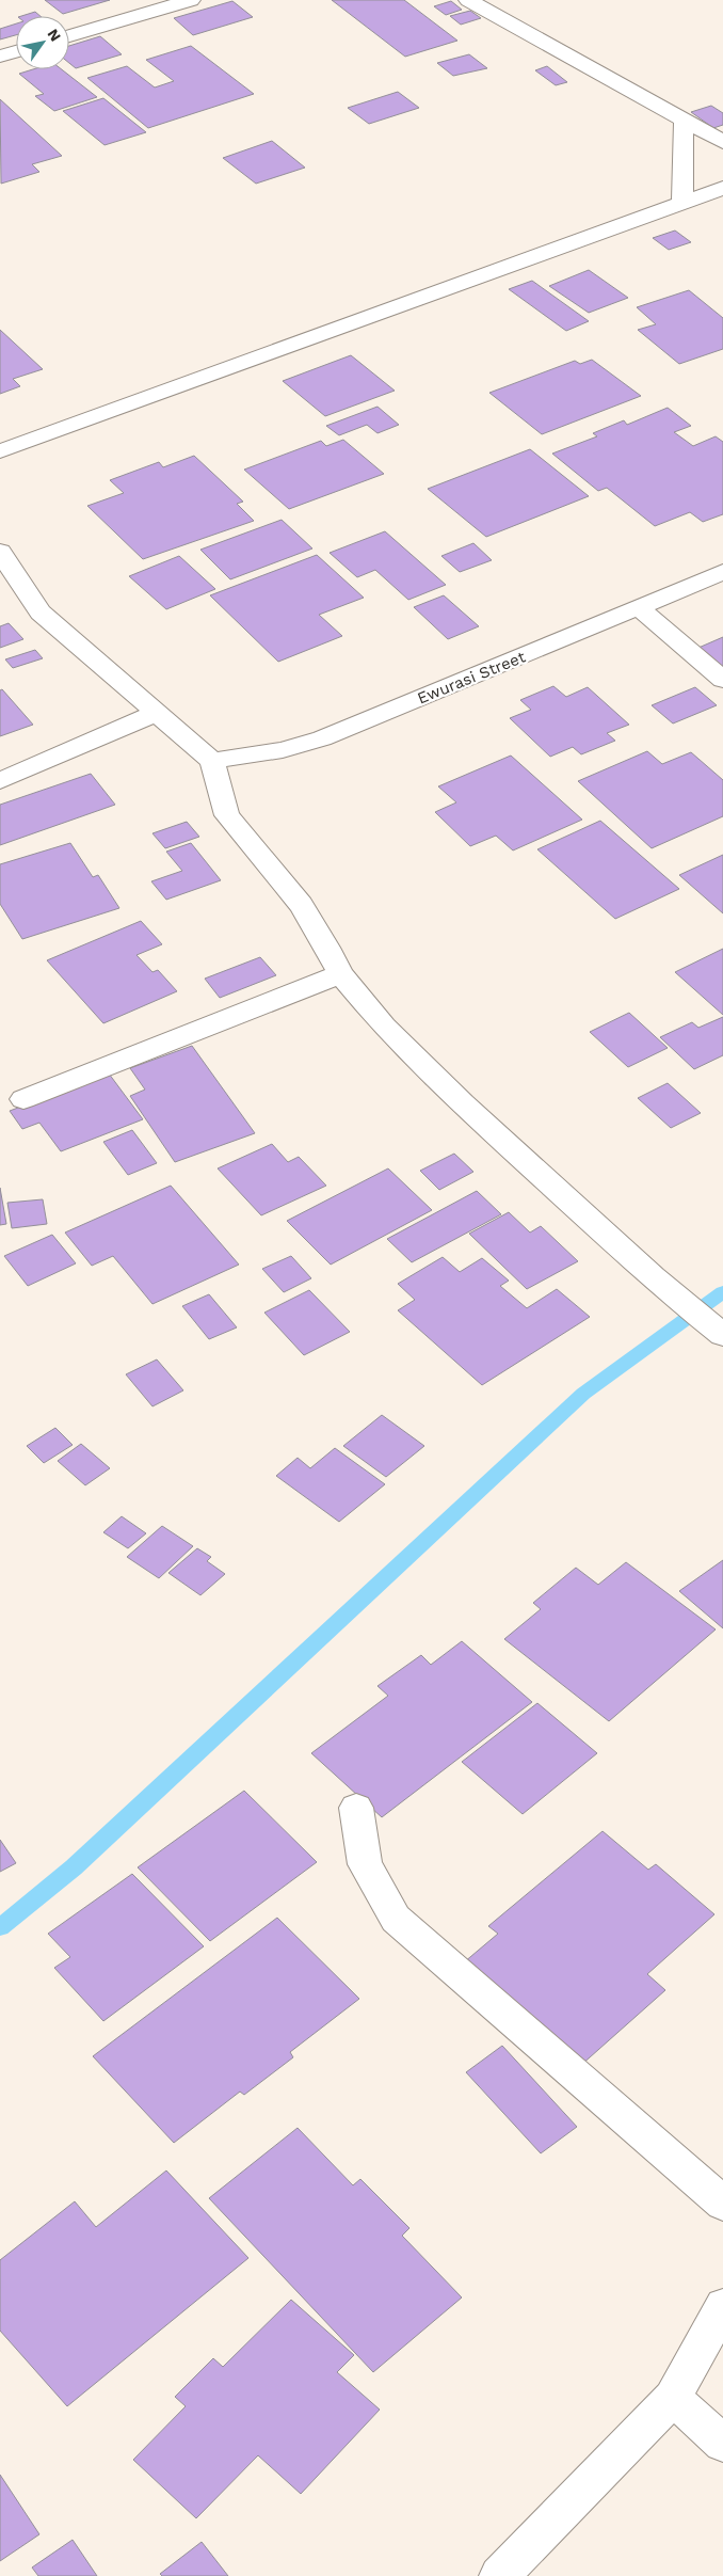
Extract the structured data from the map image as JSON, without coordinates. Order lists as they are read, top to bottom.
{
  "streets": {
    "street": ["Ewurasi Street"]
  },
  "north": "top right"
}
